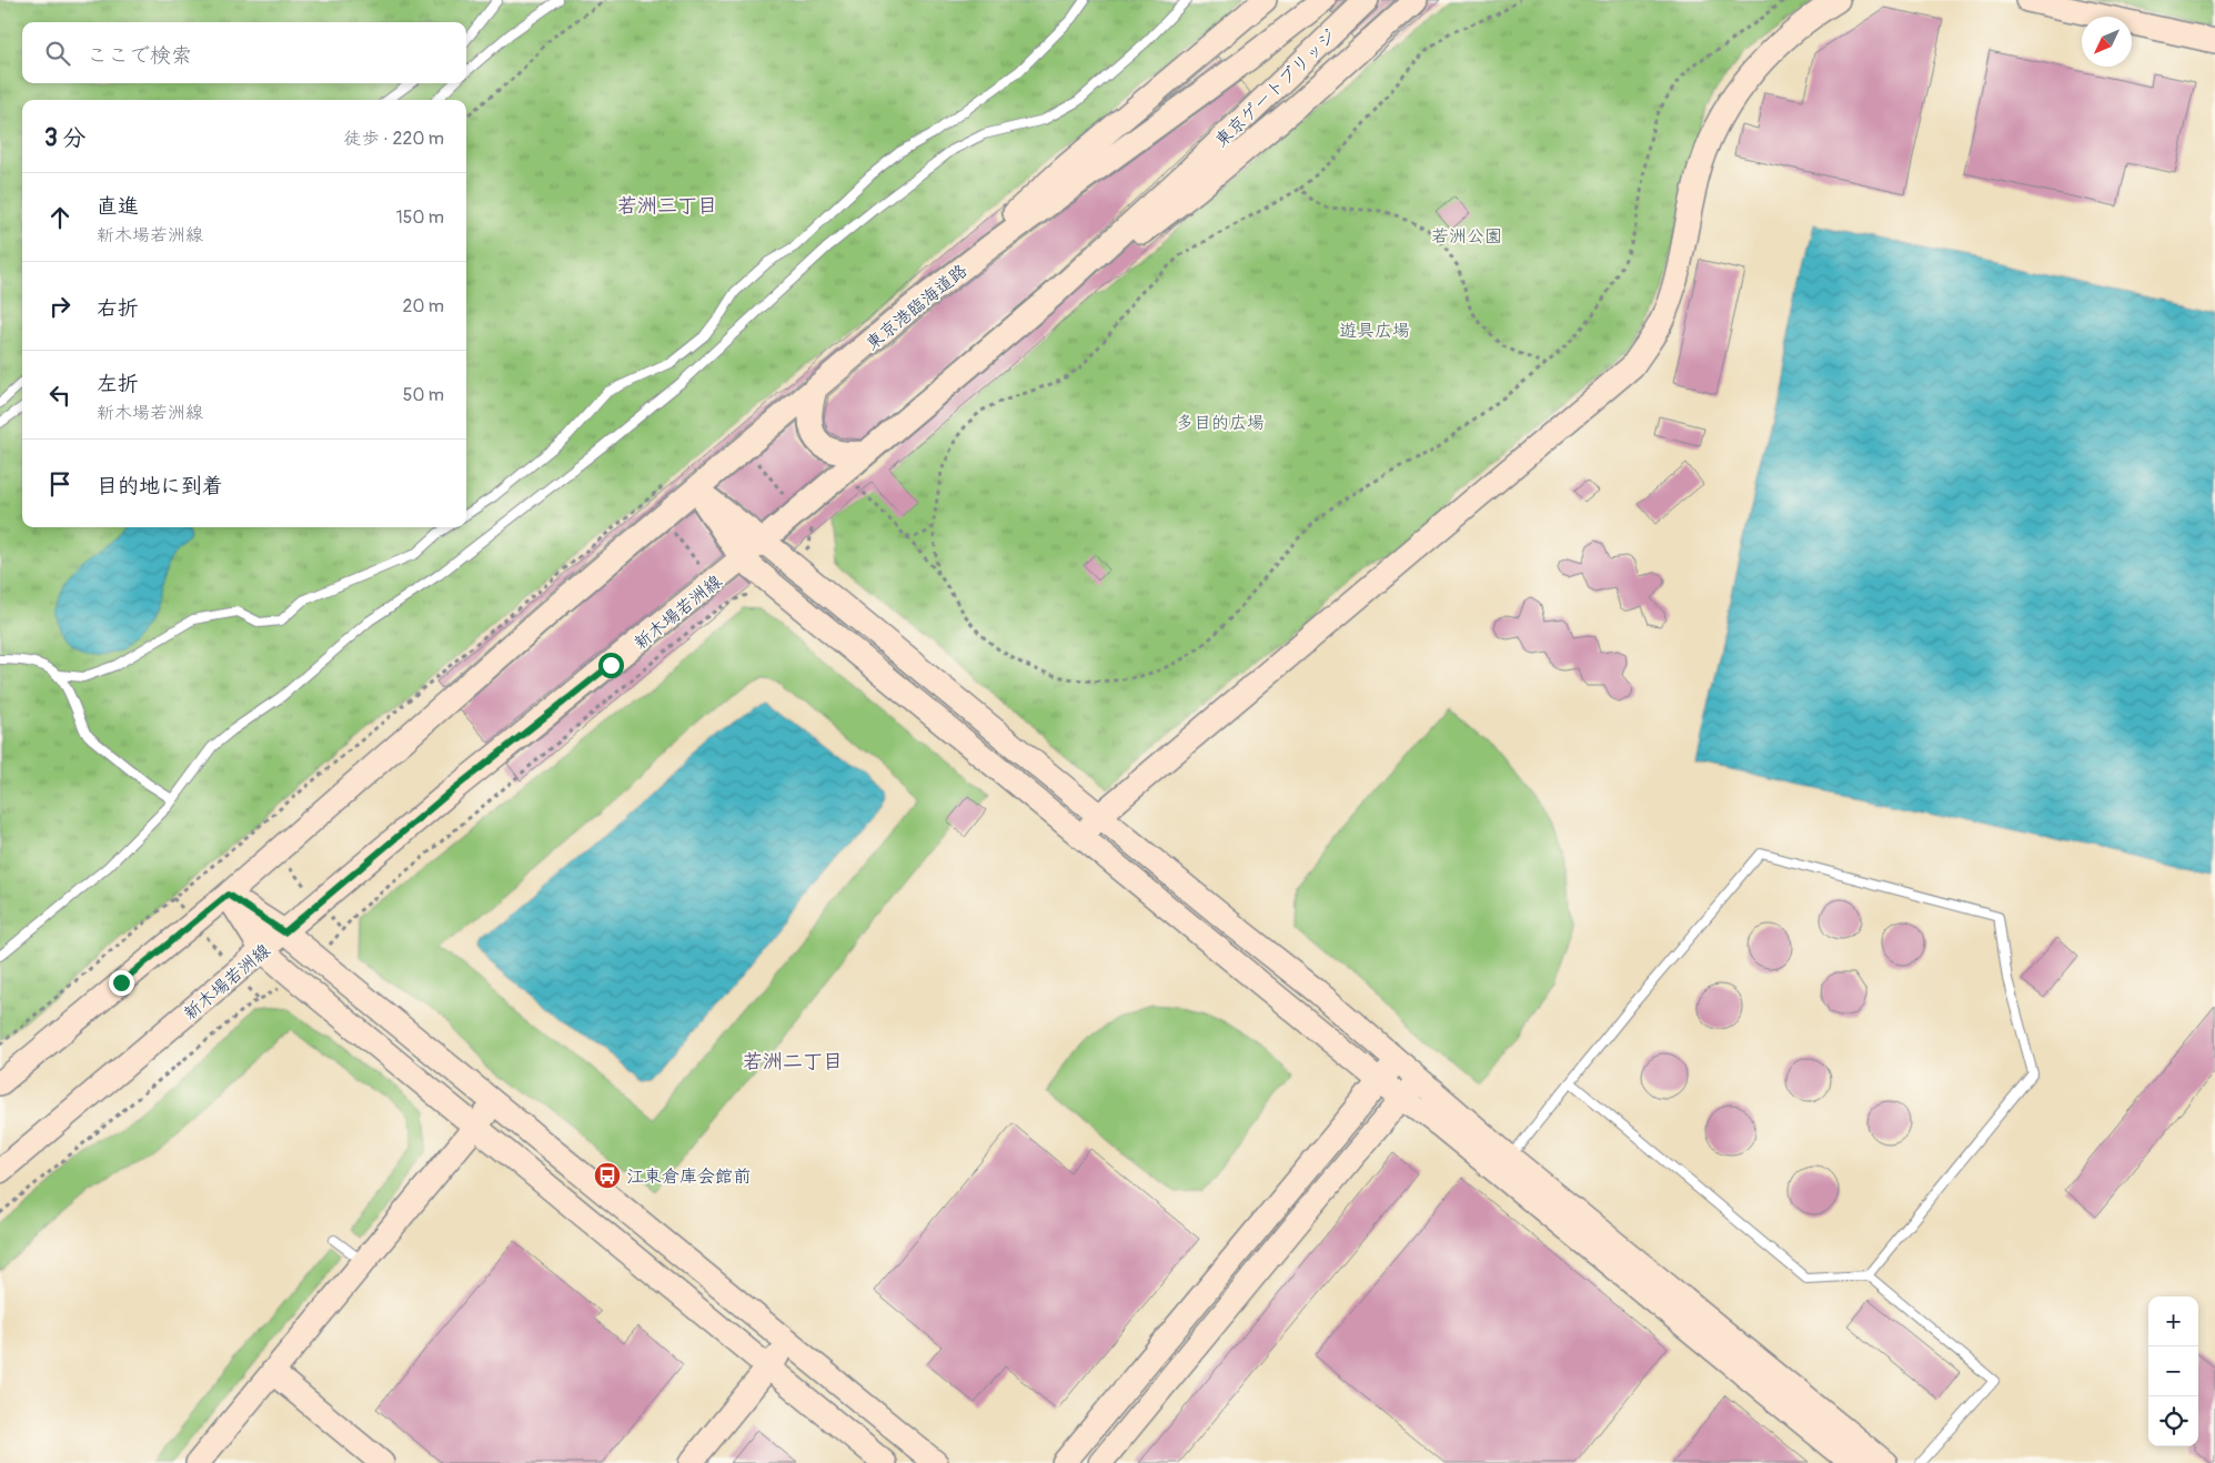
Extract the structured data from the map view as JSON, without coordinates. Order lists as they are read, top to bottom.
{
  "streets": {
    "street": ["東京ゲートブリッジ", "東京港臨海道路", "新木場若洲線"]
  },
  "crossings": [
    ["東京ゲートブリッジ", "東京港臨海道路"]
  ],
  "districts": ["若洲三丁目", "若洲二丁目"],
  "parks": ["若洲公園", "遊具広場", "多目的広場"],
  "places": {
    "bus stop": ["江東倉庫会館前"]
  },
  "north": "bottom left",
  "page": {
    "search": "ここで検索",
    "heading": ["3 分", "徒歩 · 220 m"],
    "list": [
      ["直進", "新木場若洲線", "150 m"],
      ["右折", "20 m"],
      ["左折", "新木場若洲線", "50 m"],
      "目的地に到着"
    ],
    "map_buttons": ["+", "−"]
  }
}
